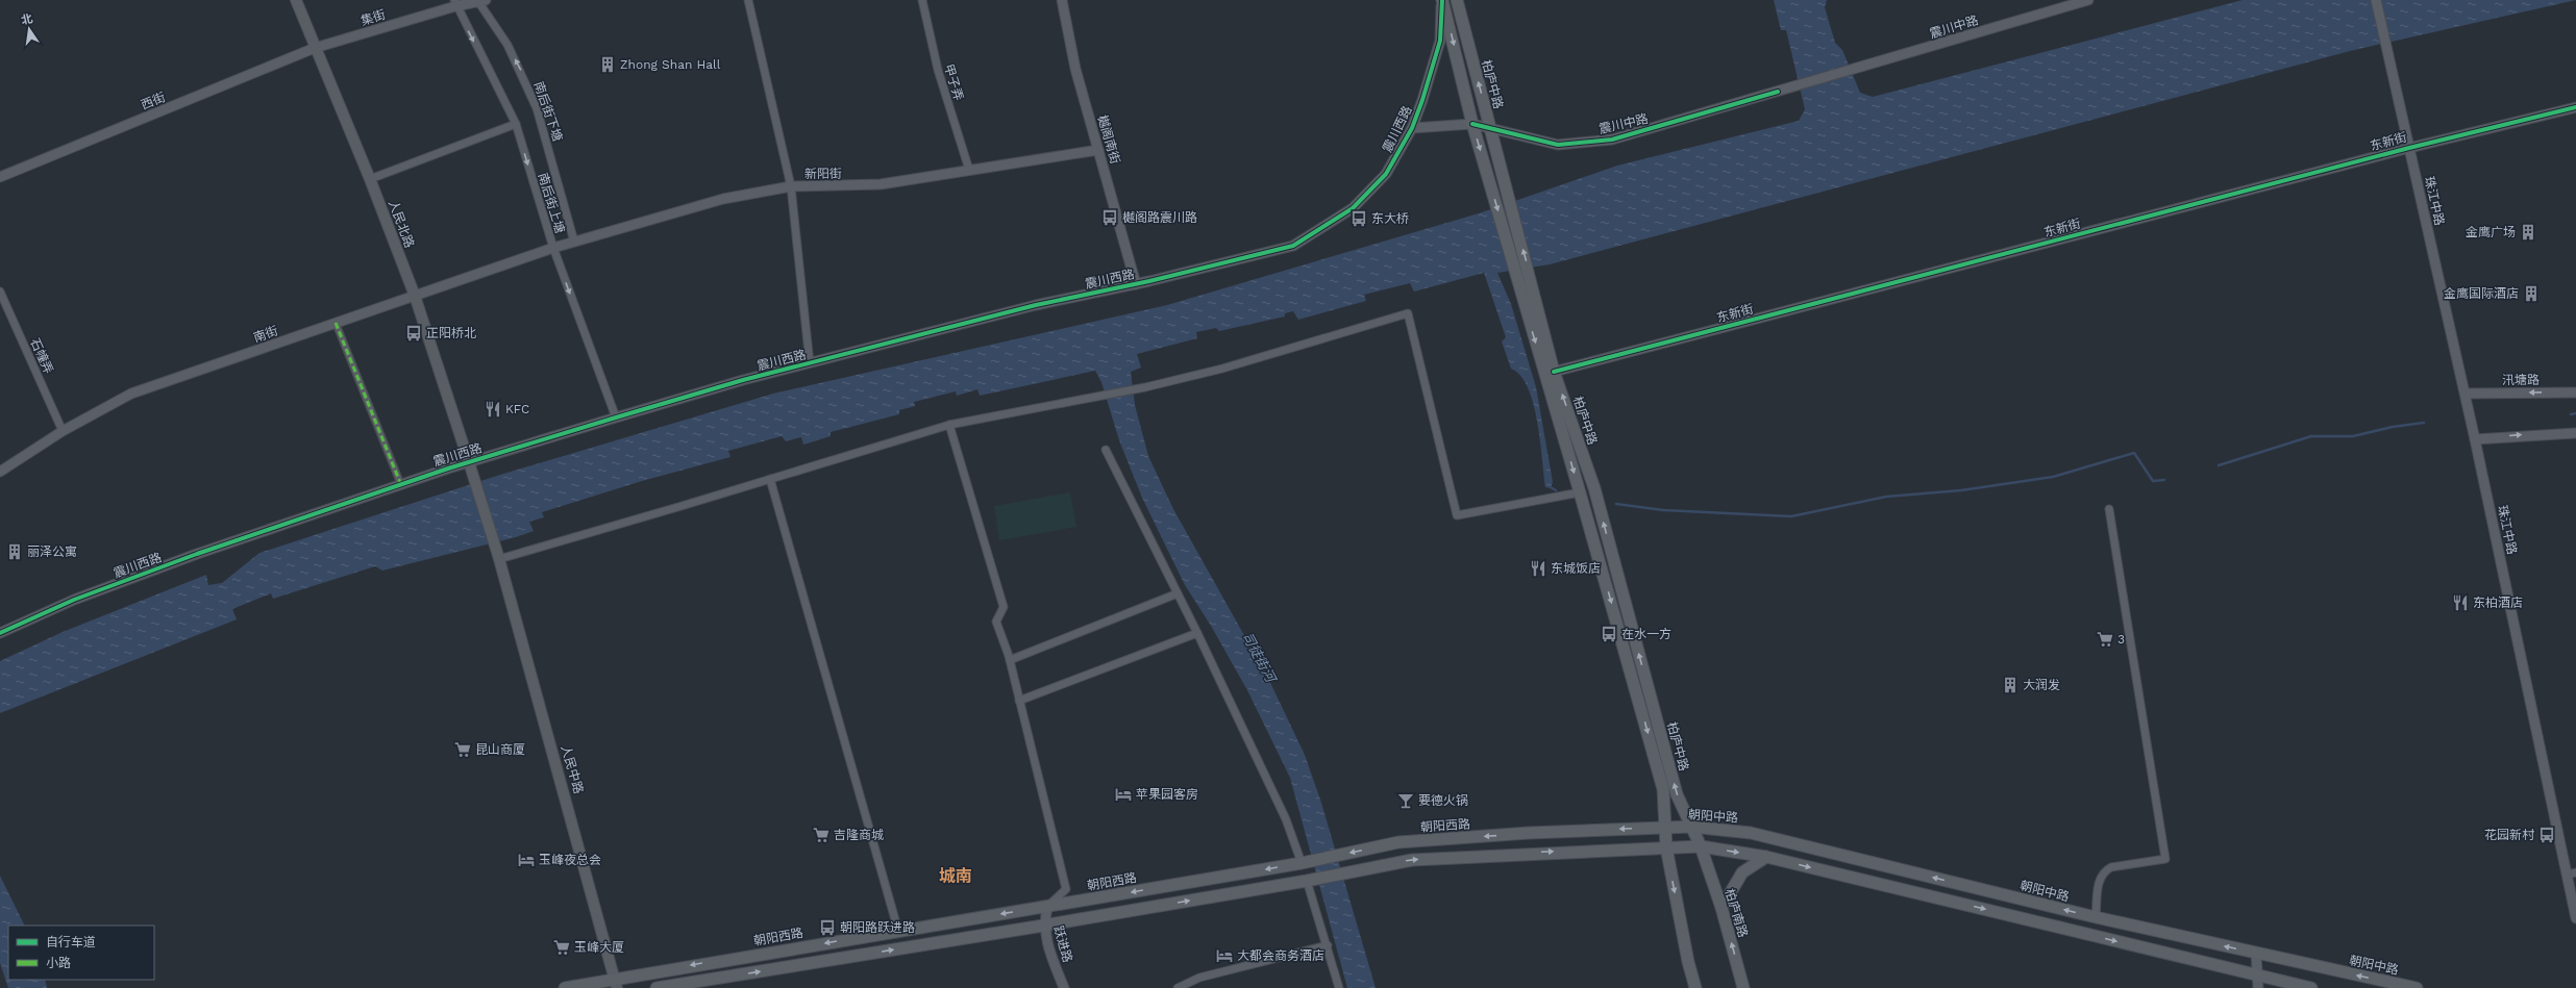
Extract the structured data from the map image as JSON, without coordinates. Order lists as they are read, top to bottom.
{
  "streets": {
    "main road": [
      "柏庐中路",
      "人民北路",
      "人民中路",
      "朝阳中路",
      "朝阳西路",
      "柏庐南路"
    ],
    "street": [
      "集街",
      "震川中路",
      "甲子弄",
      "西街",
      "南后街下塘",
      "震川西路",
      "樾阁南街",
      "东新街",
      "新阳街",
      "珠江中路",
      "南后街上塘",
      "南街",
      "石幢弄",
      "汛塘路",
      "跃进路"
    ]
  },
  "crossings": [
    ["集街", "西街"],
    ["集街", "南后街下塘"],
    ["集街", "南后街上塘"],
    ["集街", "人民北路"],
    ["震川中路", "柏庐中路"],
    ["震川中路", "震川西路"],
    ["甲子弄", "新阳街"],
    ["柏庐中路", "震川西路"],
    ["柏庐中路", "东新街"],
    ["柏庐中路", "朝阳中路"],
    ["柏庐中路", "朝阳西路"],
    ["柏庐中路", "柏庐南路"],
    ["西街", "人民北路"],
    ["南后街下塘", "新阳街"],
    ["震川西路", "樾阁南街"],
    ["震川西路", "南后街上塘"],
    ["震川西路", "人民北路"],
    ["震川西路", "人民中路"],
    ["樾阁南街", "新阳街"],
    ["东新街", "珠江中路"],
    ["新阳街", "南后街上塘"],
    ["新阳街", "南街"],
    ["珠江中路", "汛塘路"],
    ["南后街上塘", "南街"],
    ["人民北路", "南街"],
    ["人民北路", "人民中路"],
    ["南街", "石幢弄"],
    ["人民中路", "朝阳西路"],
    ["朝阳中路", "朝阳西路"],
    ["朝阳西路", "跃进路"]
  ],
  "one_way": ["南后街下塘", "南后街上塘"],
  "districts": ["城南"],
  "water": ["司徒街河"],
  "places": {
    "building": [
      "Zhong Shan Hall",
      "金鹰广场",
      "金鹰国际酒店",
      "丽泽公寓",
      "大润发"
    ],
    "bus stop": [
      "樾阁路震川路",
      "东大桥",
      "正阳桥北",
      "在水一方",
      "花园新村",
      "朝阳路跃进路"
    ],
    "restaurant": ["KFC", "东城饭店", "东柏酒店"],
    "supermarket": [
      "3",
      "昆山商厦",
      "吉隆商城",
      "玉峰大厦"
    ],
    "hotel": ["苹果园客房", "玉峰夜总会", "大都会商务酒店"],
    "bar": ["要德火锅"]
  },
  "legend": ["自行车道", "小路"],
  "north": "top"
}
